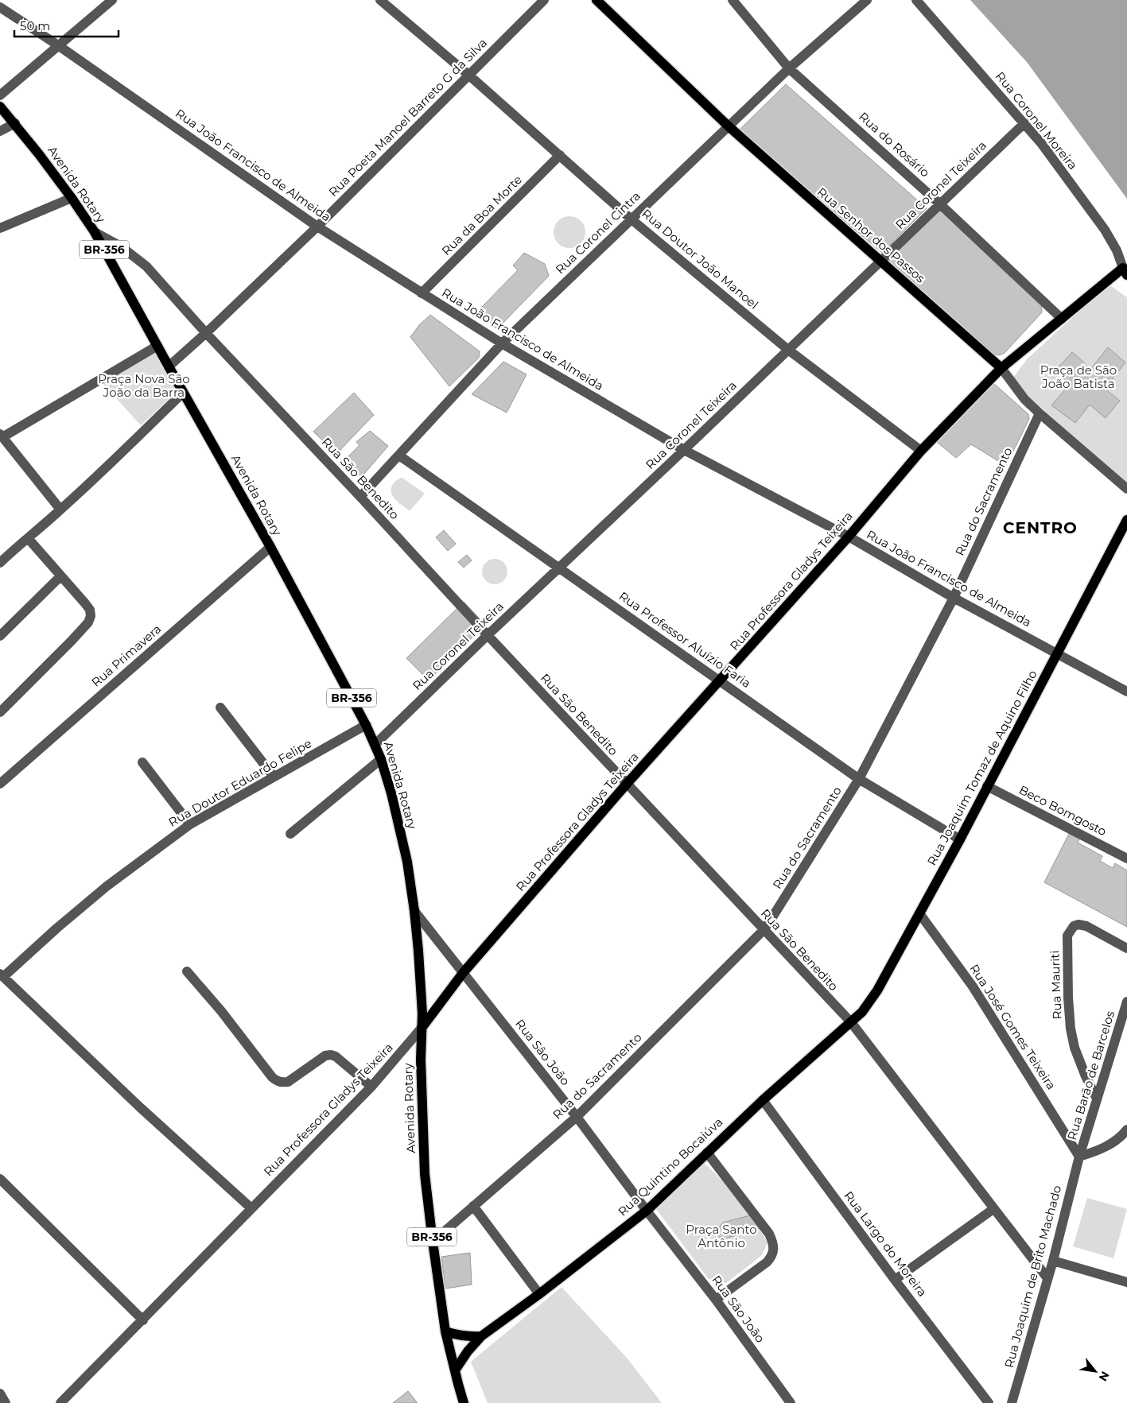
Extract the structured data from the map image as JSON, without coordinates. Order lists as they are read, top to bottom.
{
  "streets": {
    "main road": [
      "Avenida Rotary",
      "Rua Senhor dos Passos",
      "BR-356",
      "Rua Professora Gladys Teixeira",
      "Rua Joaquim Tomaz de Aquino Filho",
      "Rua Quintino Bocaiúva"
    ],
    "street": [
      "Rua Poeta Manoel Barreto G da Silva",
      "Rua Coronel Moreira",
      "Rua do Rosário",
      "Rua João Francisco de Almeida",
      "Rua Coronel Teixeira",
      "Rua da Boa Morte",
      "Rua Coronel Cintra",
      "Rua Doutor João Manoel",
      "Rua São Benedito",
      "Rua do Sacramento",
      "Rua Professor Aluízio Faria",
      "Rua Primavera",
      "Rua Doutor Eduardo Felipe",
      "Beco Bomgosto",
      "Rua Mauriti",
      "Rua José Gomes Teixeira",
      "Rua São João",
      "Rua Barão de Barcelos",
      "Rua Largo do Moreira",
      "Rua Joaquim de Brito Machado"
    ]
  },
  "crossings": [
    ["Rua Poeta Manoel Barreto G da Silva", "Rua João Francisco de Almeida"],
    ["Rua Poeta Manoel Barreto G da Silva", "Avenida Rotary"],
    ["Rua Poeta Manoel Barreto G da Silva", "Rua Doutor João Manoel"],
    ["Rua Poeta Manoel Barreto G da Silva", "Rua São Benedito"],
    ["Rua Coronel Moreira", "Rua Coronel Teixeira"],
    ["Rua Coronel Moreira", "Rua Professora Gladys Teixeira"],
    ["Rua do Rosário", "Rua Coronel Teixeira"],
    ["Rua do Rosário", "Rua Coronel Cintra"],
    ["Rua do Rosário", "Rua Professora Gladys Teixeira"],
    ["Rua João Francisco de Almeida", "Rua Coronel Teixeira"],
    ["Rua João Francisco de Almeida", "Rua da Boa Morte"],
    ["Rua João Francisco de Almeida", "Rua Coronel Cintra"],
    ["Rua João Francisco de Almeida", "Rua do Sacramento"],
    ["Rua João Francisco de Almeida", "Rua Professora Gladys Teixeira"],
    ["Rua João Francisco de Almeida", "Rua Joaquim Tomaz de Aquino Filho"],
    ["Avenida Rotary", "Rua Coronel Teixeira"],
    ["Avenida Rotary", "Rua São Benedito"],
    ["Avenida Rotary", "Rua do Sacramento"],
    ["Avenida Rotary", "Rua Professora Gladys Teixeira"],
    ["Avenida Rotary", "Rua Primavera"],
    ["Avenida Rotary", "Rua Doutor Eduardo Felipe"],
    ["Avenida Rotary", "Rua São João"],
    ["Avenida Rotary", "Rua Quintino Bocaiúva"],
    ["Rua Coronel Teixeira", "Rua Senhor dos Passos"],
    ["Rua Coronel Teixeira", "Rua Doutor João Manoel"],
    ["Rua Coronel Teixeira", "Rua São Benedito"],
    ["Rua Coronel Teixeira", "Rua Professor Aluízio Faria"],
    ["Rua da Boa Morte", "Rua Doutor João Manoel"],
    ["Rua Coronel Cintra", "Rua Senhor dos Passos"],
    ["Rua Coronel Cintra", "Rua Doutor João Manoel"],
    ["Rua Coronel Cintra", "Rua São Benedito"],
    ["Rua Coronel Cintra", "Rua Professor Aluízio Faria"],
    ["Rua Senhor dos Passos", "Rua do Sacramento"],
    ["Rua Senhor dos Passos", "Rua Professora Gladys Teixeira"],
    ["Rua Doutor João Manoel", "Rua Professora Gladys Teixeira"],
    ["Rua São Benedito", "Rua do Sacramento"],
    ["Rua São Benedito", "Rua Professora Gladys Teixeira"],
    ["Rua São Benedito", "Rua Joaquim Tomaz de Aquino Filho"],
    ["Rua São Benedito", "Rua Quintino Bocaiúva"],
    ["Rua São Benedito", "Rua Joaquim de Brito Machado"],
    ["Rua do Sacramento", "Rua Professor Aluízio Faria"],
    ["Rua do Sacramento", "Rua São João"],
    ["Rua Professora Gladys Teixeira", "Rua Professor Aluízio Faria"],
    ["Rua Professora Gladys Teixeira", "Rua São João"],
    ["Rua Professor Aluízio Faria", "Rua Joaquim Tomaz de Aquino Filho"],
    ["Rua Joaquim Tomaz de Aquino Filho", "Beco Bomgosto"],
    ["Rua Joaquim Tomaz de Aquino Filho", "Rua José Gomes Teixeira"],
    ["Rua Joaquim Tomaz de Aquino Filho", "Rua Quintino Bocaiúva"],
    ["Rua Mauriti", "Rua Barão de Barcelos"],
    ["Rua José Gomes Teixeira", "Rua Barão de Barcelos"],
    ["Rua José Gomes Teixeira", "Rua Joaquim de Brito Machado"],
    ["Rua São João", "Rua Quintino Bocaiúva"],
    ["Rua Barão de Barcelos", "Rua Joaquim de Brito Machado"],
    ["Rua Quintino Bocaiúva", "Rua Largo do Moreira"]
  ],
  "districts": ["CENTRO"],
  "parks": ["Praça de São João Batista", "Praça Nova São João da Barra", "Praça Santo Antônio"],
  "scale_bar": "50 m",
  "north": "bottom right"
}
